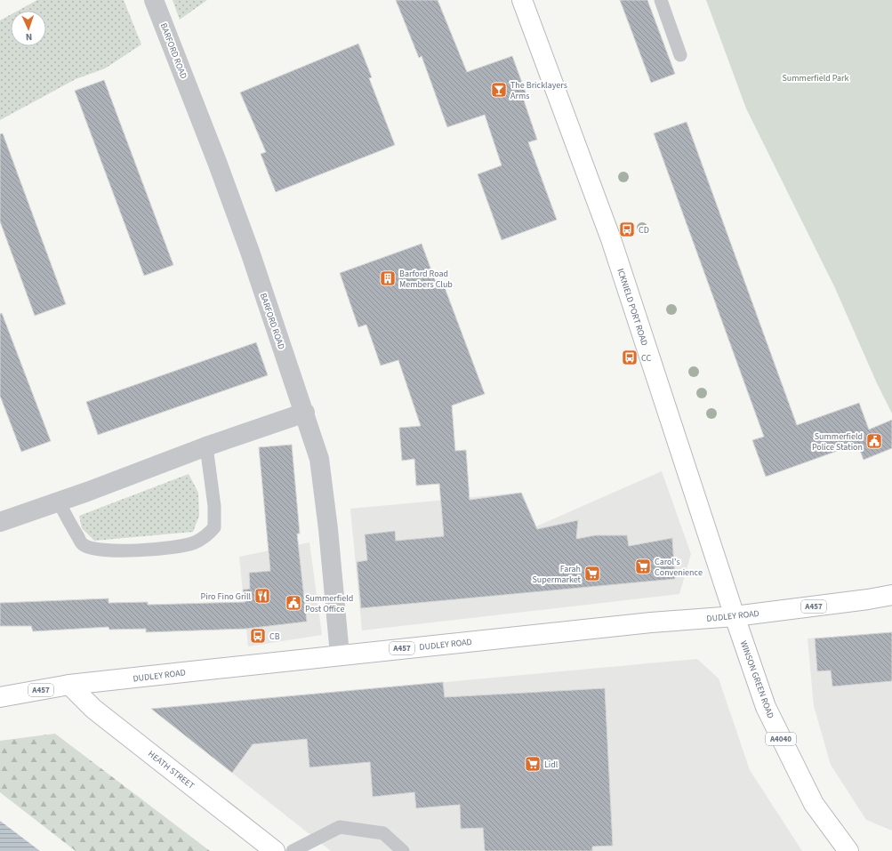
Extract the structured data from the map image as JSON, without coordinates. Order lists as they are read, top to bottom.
{
  "streets": {
    "main road": [
      "ICKNIELD PORT ROAD",
      "A457",
      "DUDLEY ROAD",
      "WINSON GREEN ROAD",
      "A4040",
      "HEATH STREET"
    ],
    "street": ["BARFORD ROAD"]
  },
  "crossings": [
    ["BARFORD ROAD", "DUDLEY ROAD"],
    ["ICKNIELD PORT ROAD", "DUDLEY ROAD"],
    ["ICKNIELD PORT ROAD", "WINSON GREEN ROAD"],
    ["DUDLEY ROAD", "WINSON GREEN ROAD"],
    ["DUDLEY ROAD", "HEATH STREET"]
  ],
  "parks": ["Summerfield Park"],
  "places": {
    "bar": ["The Bricklayers Arms"],
    "bus stop": ["CD", "CC", "CB"],
    "building": ["Barford Road Members Club"],
    "public building": ["Summerfield Police Station", "Summerfield Post Office"],
    "supermarket": ["Carol's Convenience", "Farah Supermarket", "Lidl"],
    "restaurant": ["Piro Fino Grill"]
  },
  "north": "bottom"
}
